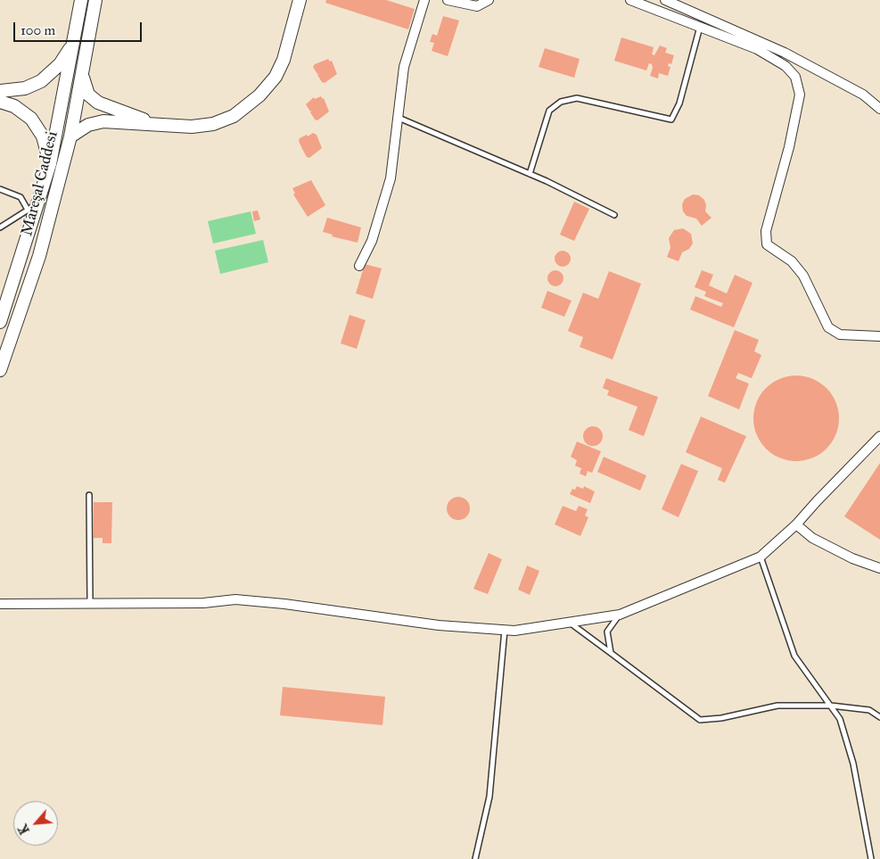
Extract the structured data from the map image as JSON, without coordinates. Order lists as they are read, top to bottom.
{
  "streets": {
    "street": ["Mareşal Caddesi"]
  },
  "scale_bar": "100 m",
  "north": "bottom left"
}
